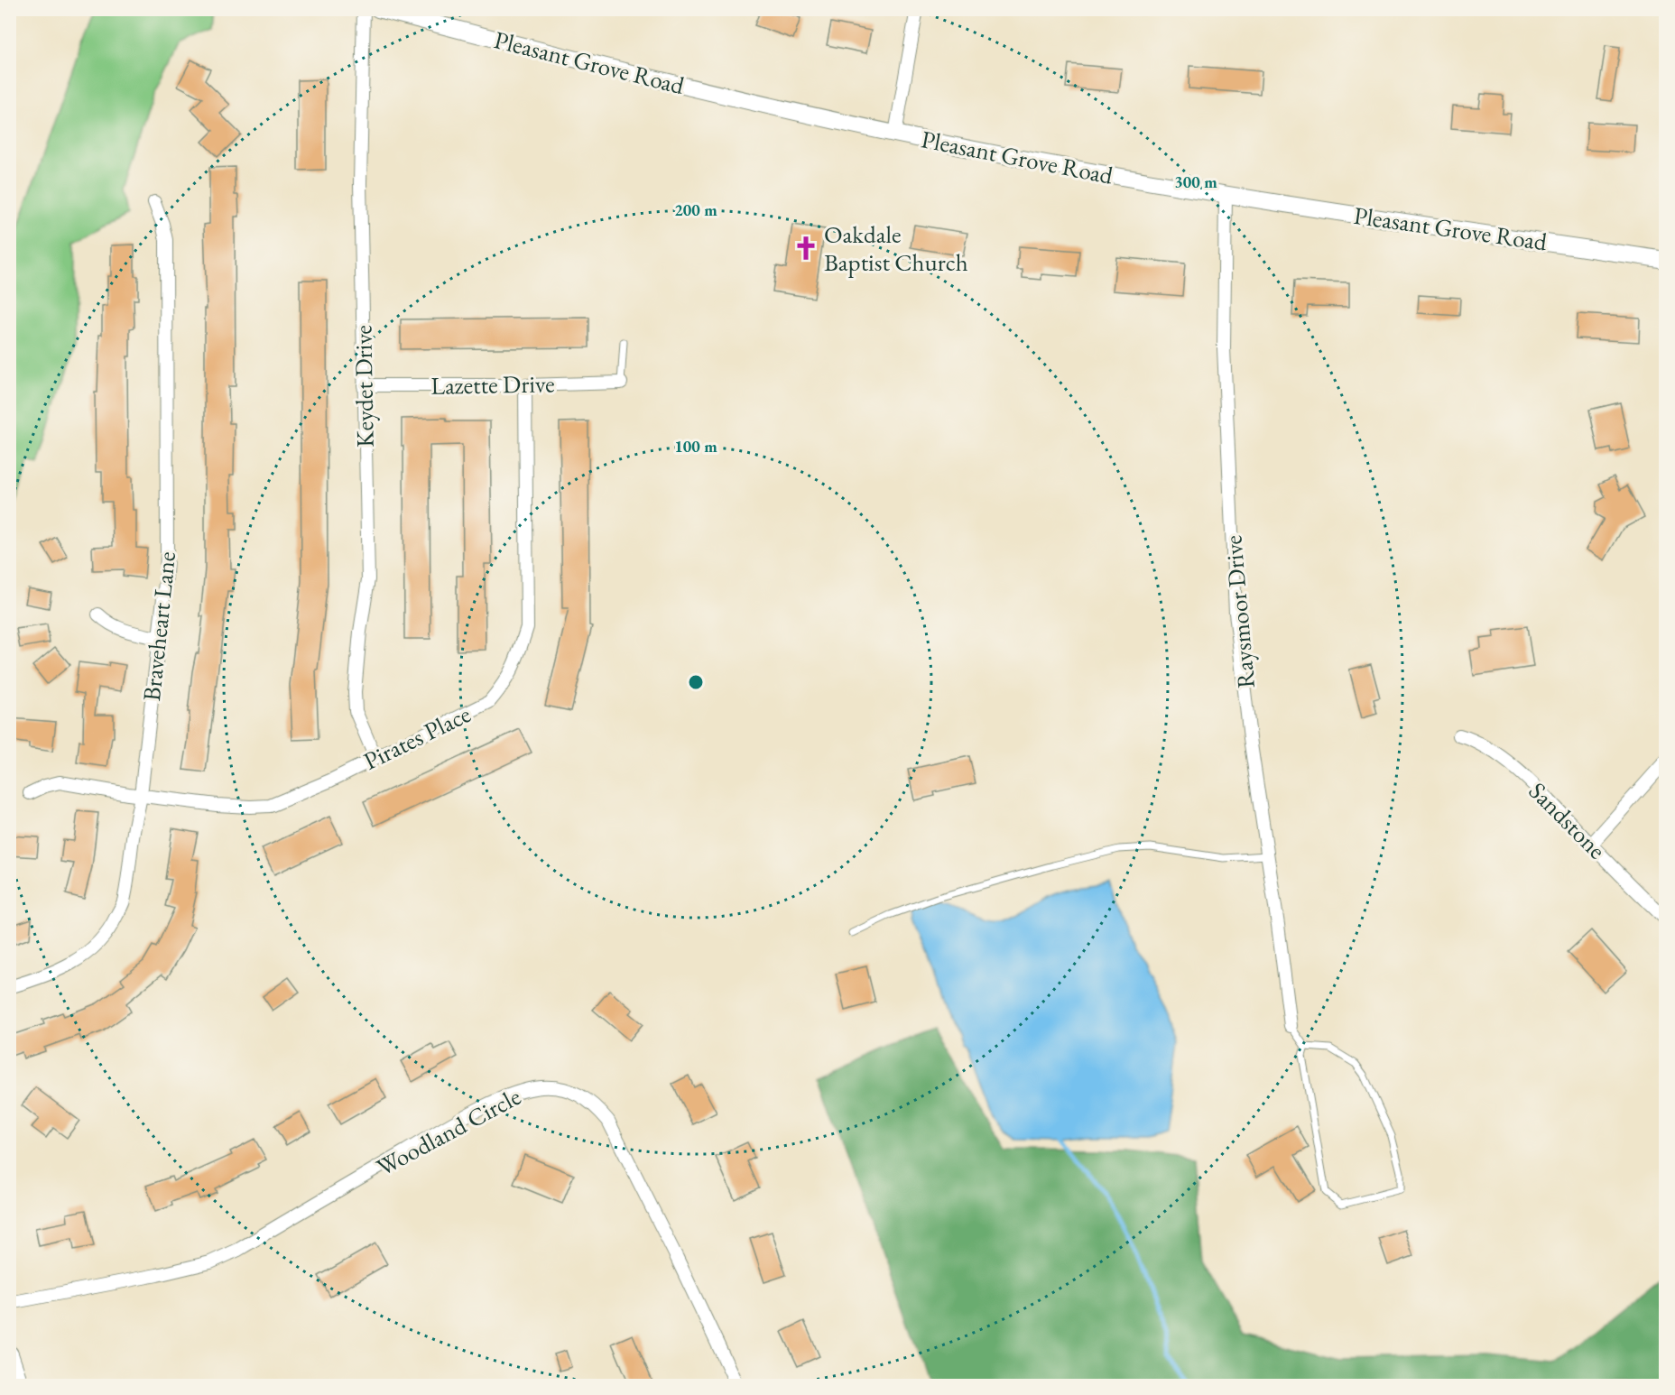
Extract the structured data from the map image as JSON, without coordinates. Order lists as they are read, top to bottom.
{
  "streets": {
    "street": [
      "Pleasant Grove Road",
      "Lazette Drive",
      "Keydet Drive",
      "Raysmoor Drive",
      "Braveheart Lane",
      "Pirates Place",
      "Sandstone",
      "Woodland Circle"
    ]
  },
  "crossings": [
    ["Pleasant Grove Road", "Raysmoor Drive"],
    ["Lazette Drive", "Keydet Drive"],
    ["Lazette Drive", "Pirates Place"],
    ["Keydet Drive", "Pirates Place"],
    ["Braveheart Lane", "Pirates Place"]
  ],
  "places": {
    "church": ["Oakdale Baptist Church"]
  },
  "rings": ["300 m", "200 m", "100 m"]
}
